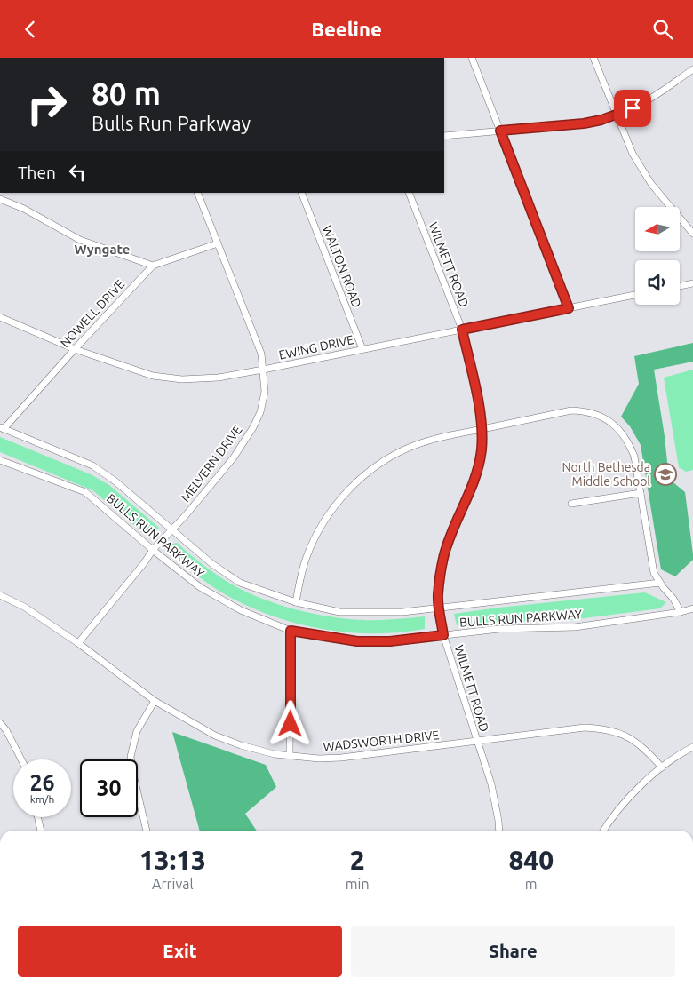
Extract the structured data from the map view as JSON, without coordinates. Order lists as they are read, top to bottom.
{
  "streets": {
    "street": [
      "WILMETT ROAD",
      "WALTON ROAD",
      "NOWELL DRIVE",
      "EWING DRIVE",
      "MELVERN DRIVE",
      "BULLS RUN PARKWAY",
      "WADSWORTH DRIVE"
    ]
  },
  "crossings": [
    ["WILMETT ROAD", "EWING DRIVE"],
    ["WILMETT ROAD", "BULLS RUN PARKWAY"],
    ["WILMETT ROAD", "WADSWORTH DRIVE"],
    ["WALTON ROAD", "EWING DRIVE"],
    ["NOWELL DRIVE", "EWING DRIVE"],
    ["NOWELL DRIVE", "MELVERN DRIVE"],
    ["NOWELL DRIVE", "BULLS RUN PARKWAY"],
    ["EWING DRIVE", "MELVERN DRIVE"],
    ["MELVERN DRIVE", "BULLS RUN PARKWAY"],
    ["MELVERN DRIVE", "WADSWORTH DRIVE"]
  ],
  "districts": ["Wyngate"],
  "places": {
    "school or university": ["North Bethesda Middle School"]
  },
  "north": "left",
  "page": {
    "header": "Beeline",
    "turn": ["80 m", "Bulls Run Parkway"],
    "then": "Then",
    "speed": "26 km/h",
    "limit": "30",
    "eta": [
      "13:13",
      "Arrival",
      "2",
      "min",
      "840",
      "m"
    ],
    "buttons": ["Exit", "Share"]
  }
}
